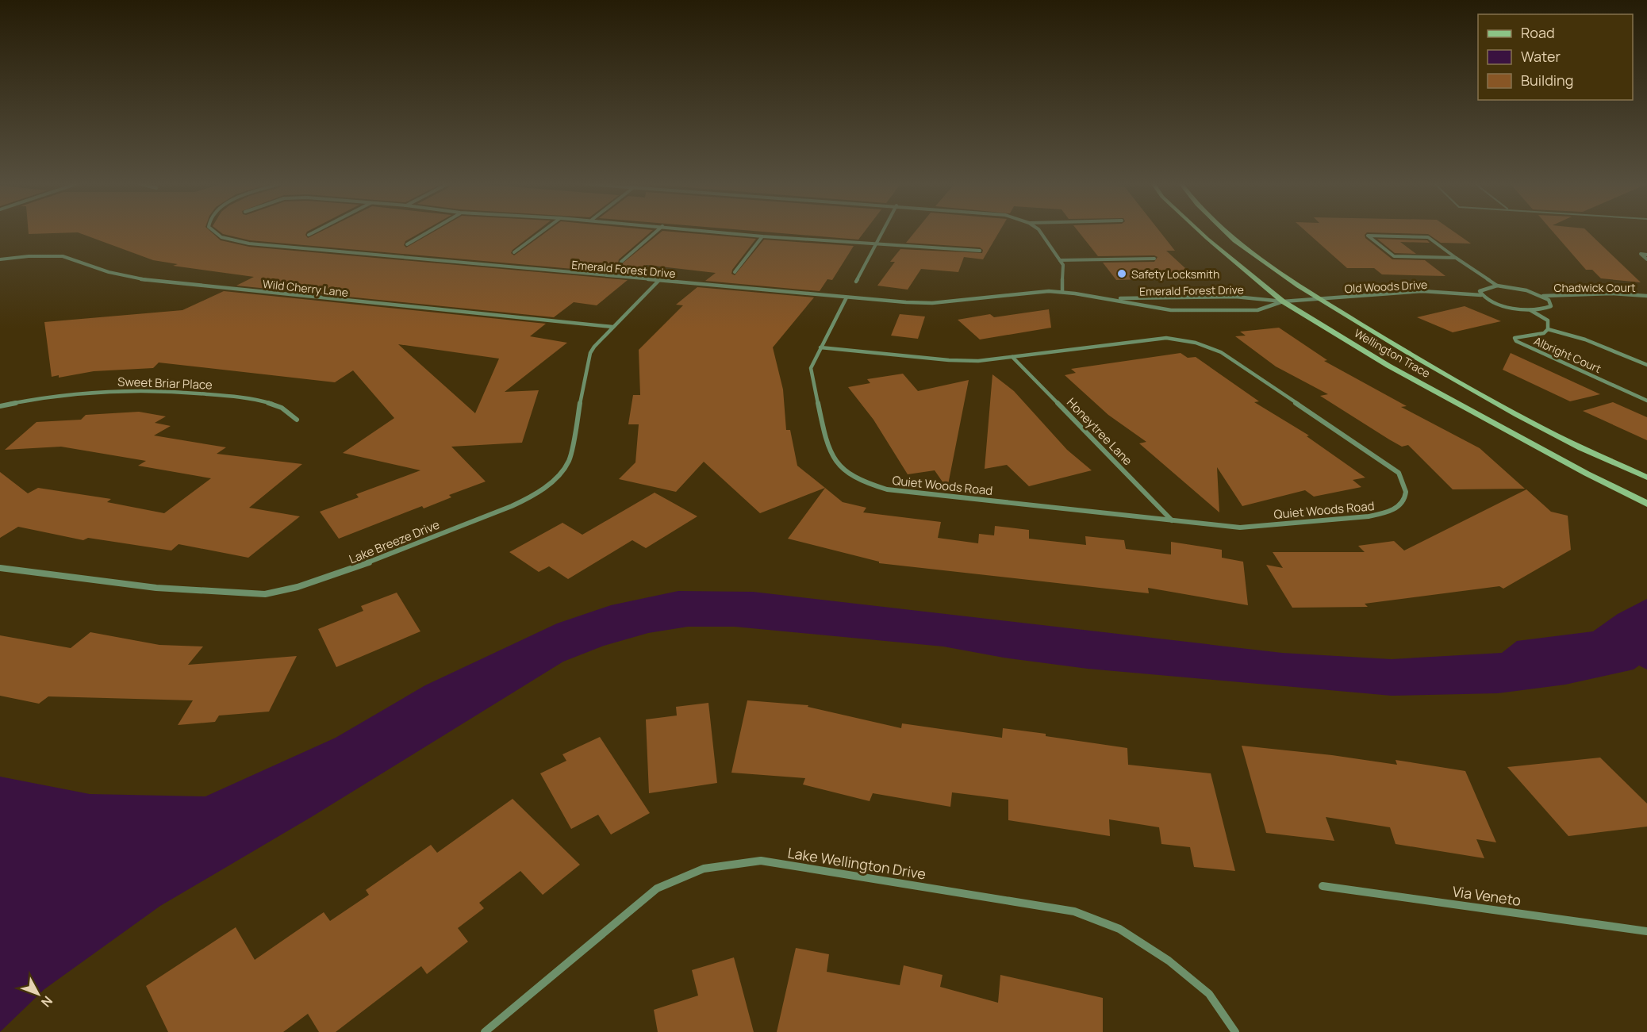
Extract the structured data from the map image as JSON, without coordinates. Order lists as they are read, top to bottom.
{
  "streets": {
    "street": [
      "Emerald Forest Drive",
      "Old Woods Drive",
      "Chadwick Court",
      "Wild Cherry Lane",
      "Wellington Trace",
      "Albright Court",
      "Sweet Briar Place",
      "Honeytree Lane",
      "Quiet Woods Road",
      "Lake Breeze Drive",
      "Lake Wellington Drive",
      "Via Veneto"
    ]
  },
  "crossings": [
    ["Emerald Forest Drive", "Old Woods Drive"],
    ["Emerald Forest Drive", "Wellington Trace"],
    ["Emerald Forest Drive", "Quiet Woods Road"],
    ["Emerald Forest Drive", "Lake Breeze Drive"],
    ["Old Woods Drive", "Wellington Trace"],
    ["Wild Cherry Lane", "Lake Breeze Drive"],
    ["Honeytree Lane", "Quiet Woods Road"]
  ],
  "places": ["Safety Locksmith"],
  "legend": ["Road", "Water", "Building"],
  "north": "bottom right"
}
